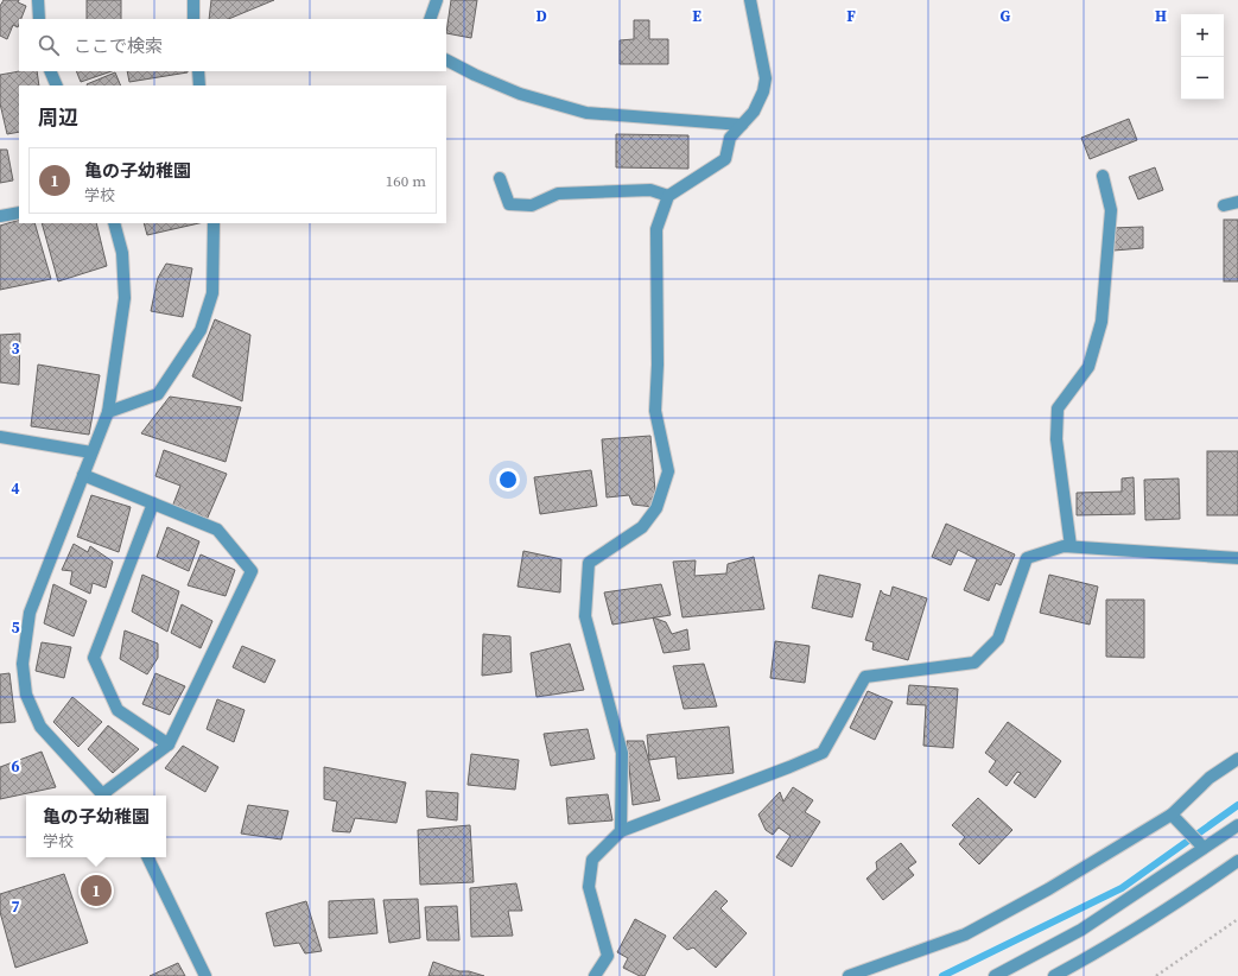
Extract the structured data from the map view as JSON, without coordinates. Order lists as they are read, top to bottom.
{
  "page": {
    "map_buttons": ["+", "−"],
    "search": "ここで検索",
    "heading": "周辺",
    "list": [
      {
        "mark": "1",
        "name": "亀の子幼稚園",
        "note": "学校",
        "value": "160 m"
      }
    ],
    "popup": ["亀の子幼稚園", "学校"],
    "pins": "1"
  },
  "grid": {
    "columns": [
      "D",
      "E",
      "F",
      "G",
      "H"
    ],
    "rows": [
      "3",
      "4",
      "5",
      "6",
      "7"
    ]
  }
}
